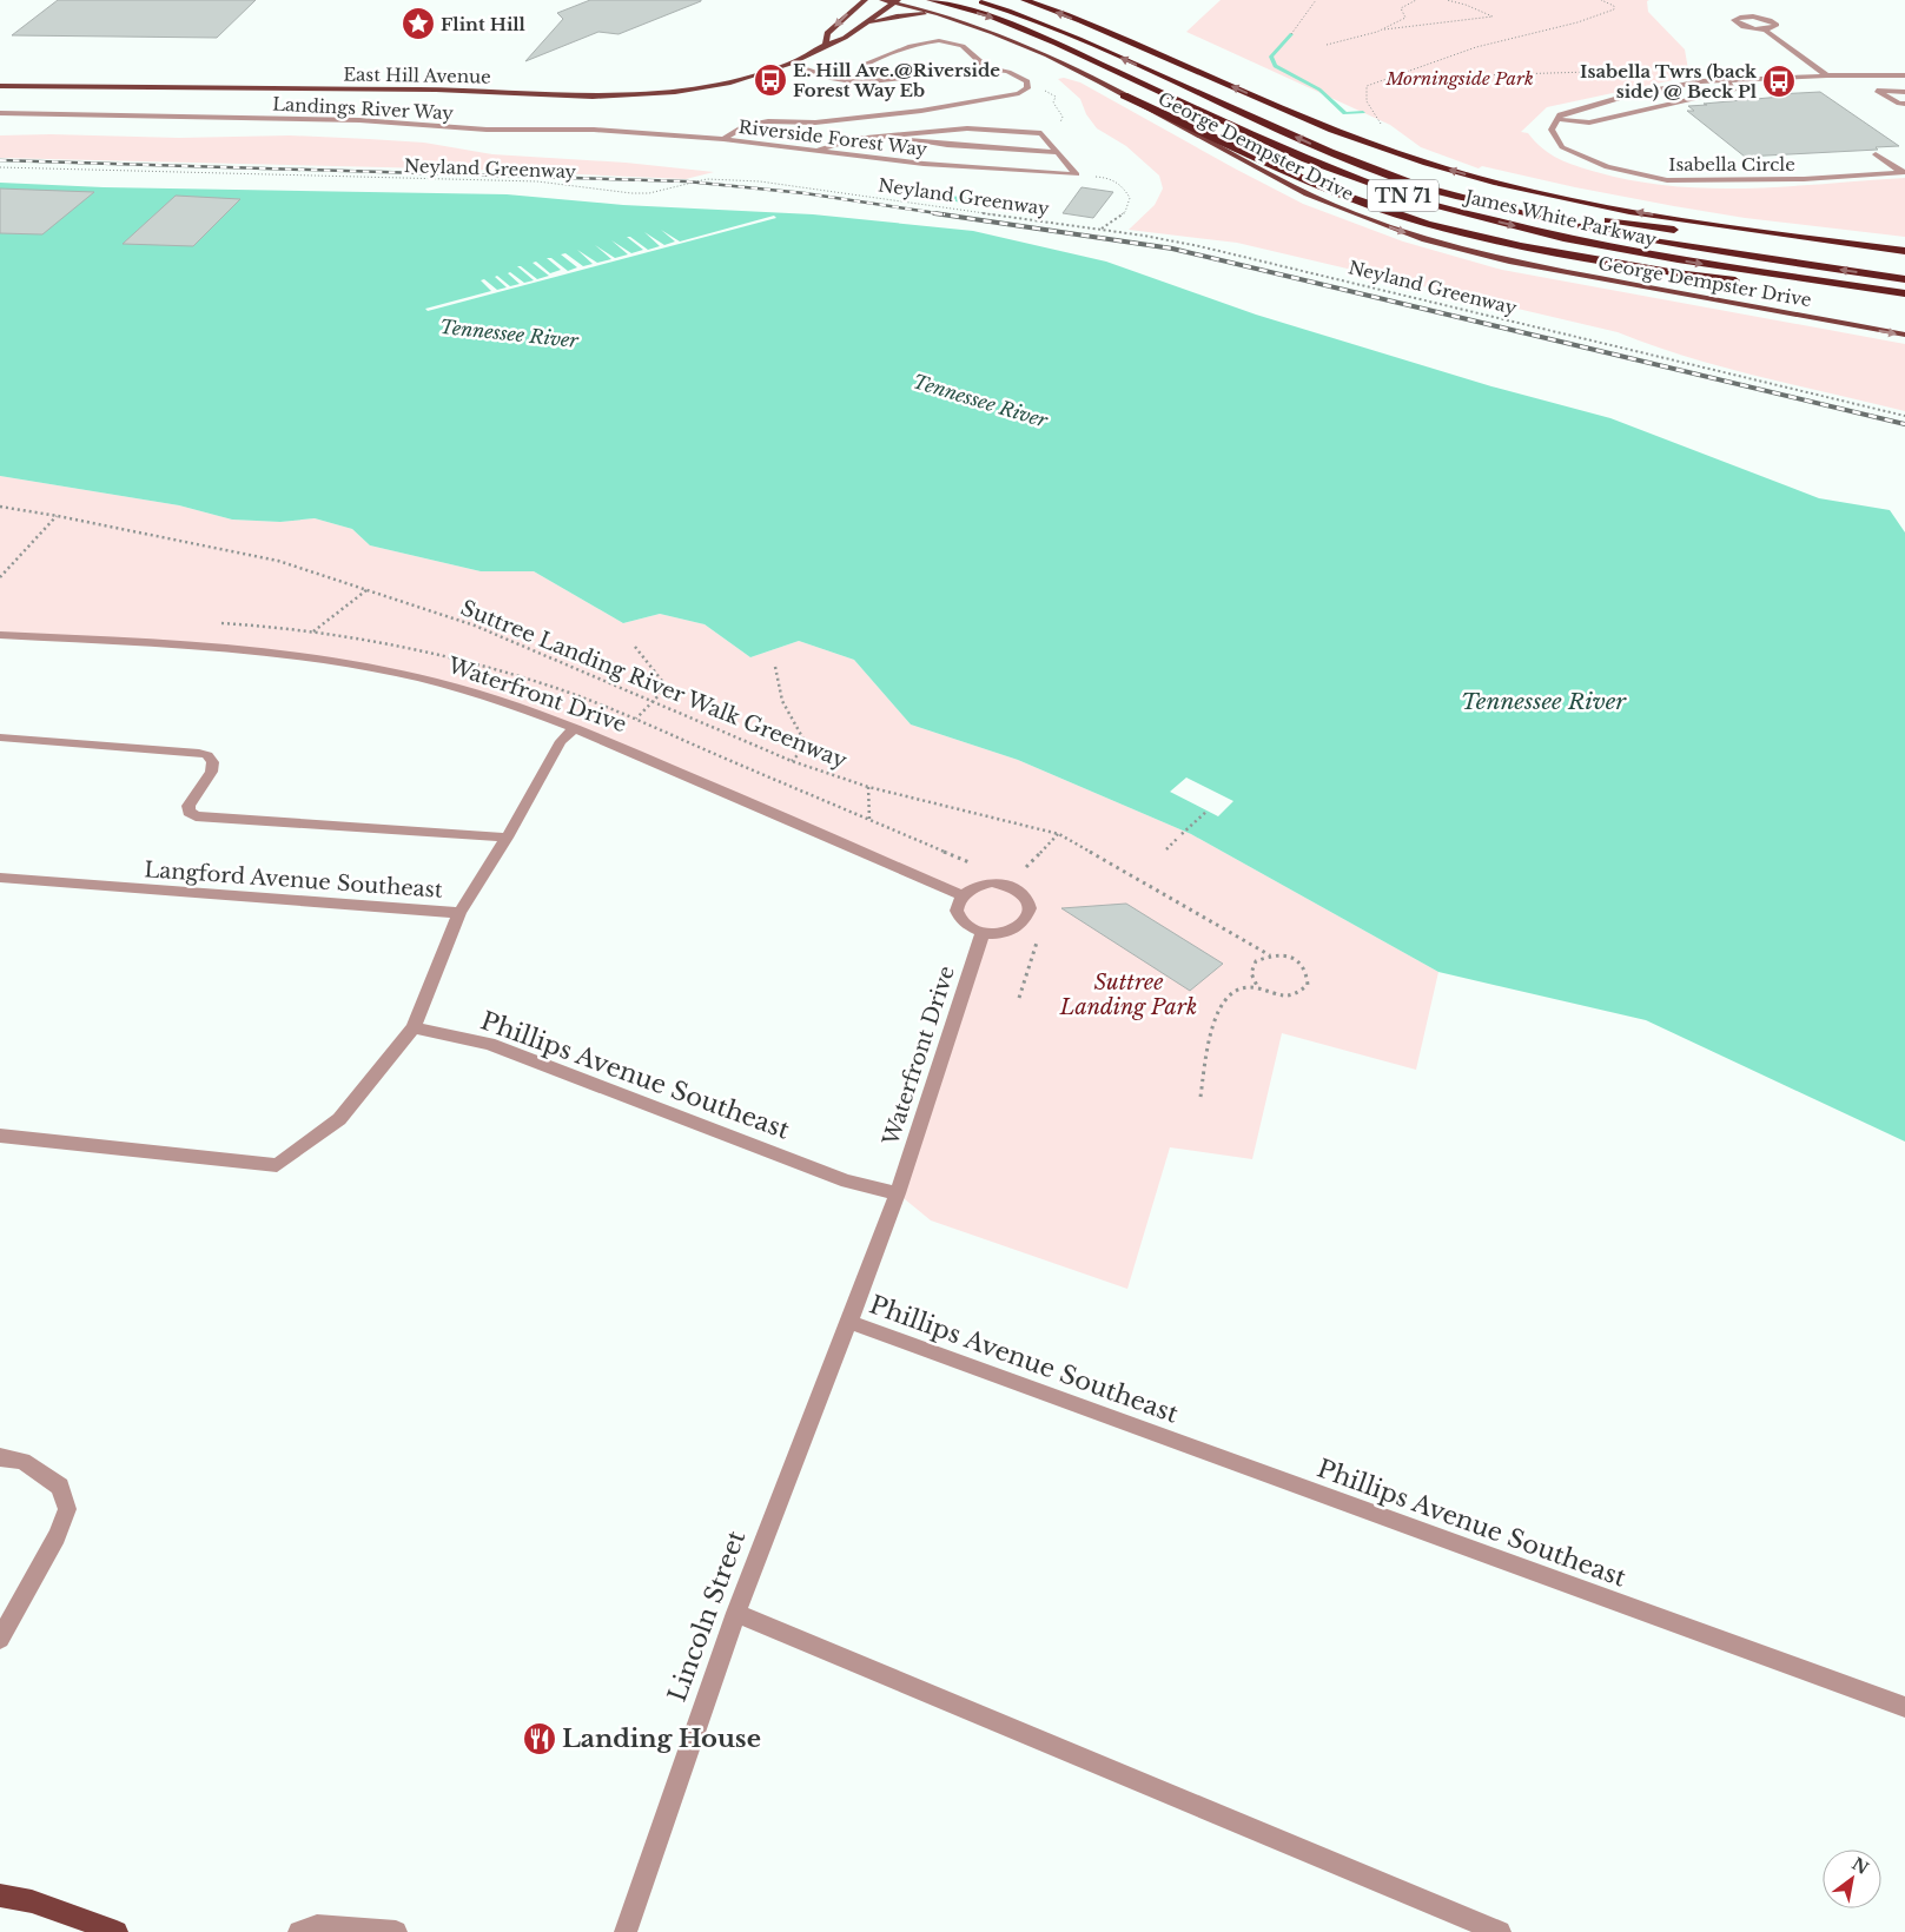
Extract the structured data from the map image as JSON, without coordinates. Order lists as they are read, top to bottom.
{
  "streets": {
    "highway": ["TN 71", "James White Parkway"],
    "main road": ["East Hill Avenue", "George Dempster Drive"],
    "street": [
      "Landings River Way",
      "Riverside Forest Way",
      "Isabella Circle",
      "Waterfront Drive",
      "Langford Avenue Southeast",
      "Phillips Avenue Southeast",
      "Lincoln Street"
    ],
    "path": ["Neyland Greenway", "Suttree Landing River Walk Greenway"]
  },
  "crossings": [
    ["East Hill Avenue", "George Dempster Drive"],
    ["Landings River Way", "Riverside Forest Way"],
    ["Waterfront Drive", "Phillips Avenue Southeast"],
    ["Langford Avenue Southeast", "Phillips Avenue Southeast"],
    ["Phillips Avenue Southeast", "Lincoln Street"]
  ],
  "one_way": ["George Dempster Drive"],
  "water": ["Tennessee River"],
  "parks": ["Morningside Park", "Suttree Landing Park"],
  "places": {
    "place": ["Flint Hill"],
    "bus stop": ["E. Hill Ave.@Riverside Forest Way Eb", "Isabella Twrs (back side) @ Beck Pl"],
    "restaurant": ["Landing House"]
  },
  "north": "top right"
}
